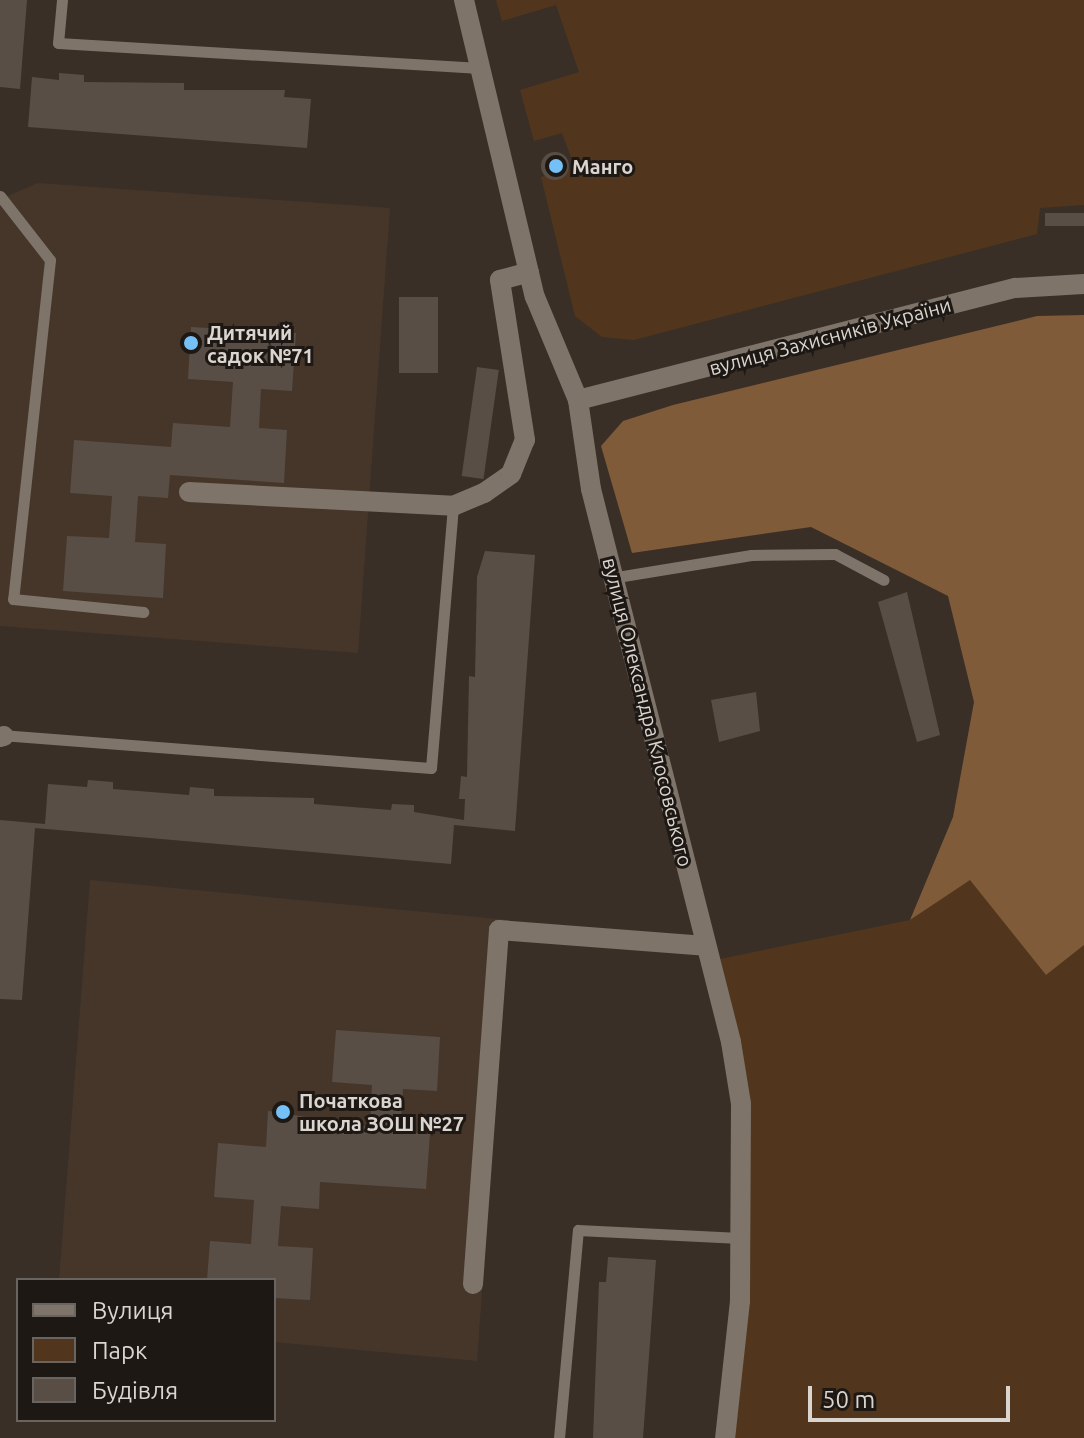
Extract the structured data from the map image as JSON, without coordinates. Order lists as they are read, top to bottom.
{
  "streets": {
    "street": ["вулиця Захисників України", "вулиця Олександра Клосовського"]
  },
  "crossings": [
    ["вулиця Захисників України", "вулиця Олександра Клосовського"]
  ],
  "places": ["Манго", "Дитячий садок №71", "Початкова школа ЗОШ №27"],
  "legend": ["Вулиця", "Парк", "Будівля"],
  "scale_bar": "50 m"
}
